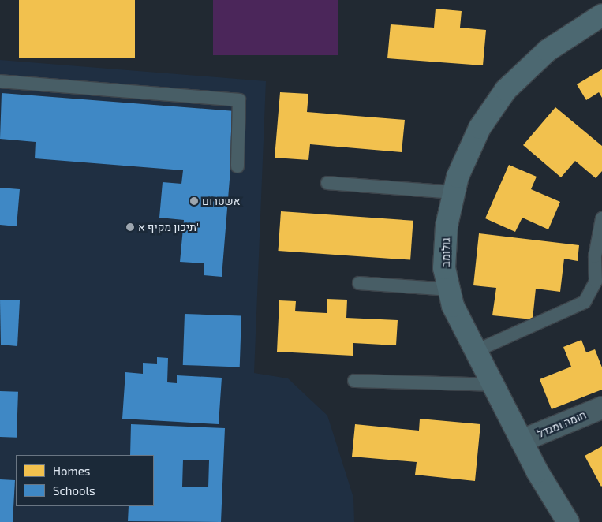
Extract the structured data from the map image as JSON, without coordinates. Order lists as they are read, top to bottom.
{
  "streets": {
    "street": ["גולומב", "חומה ומגדל"]
  },
  "crossings": [
    ["גולומב", "חומה ומגדל"]
  ],
  "places": ["אשטרום", "תיכון מקיף א'"],
  "legend": ["Homes", "Schools"]
}
